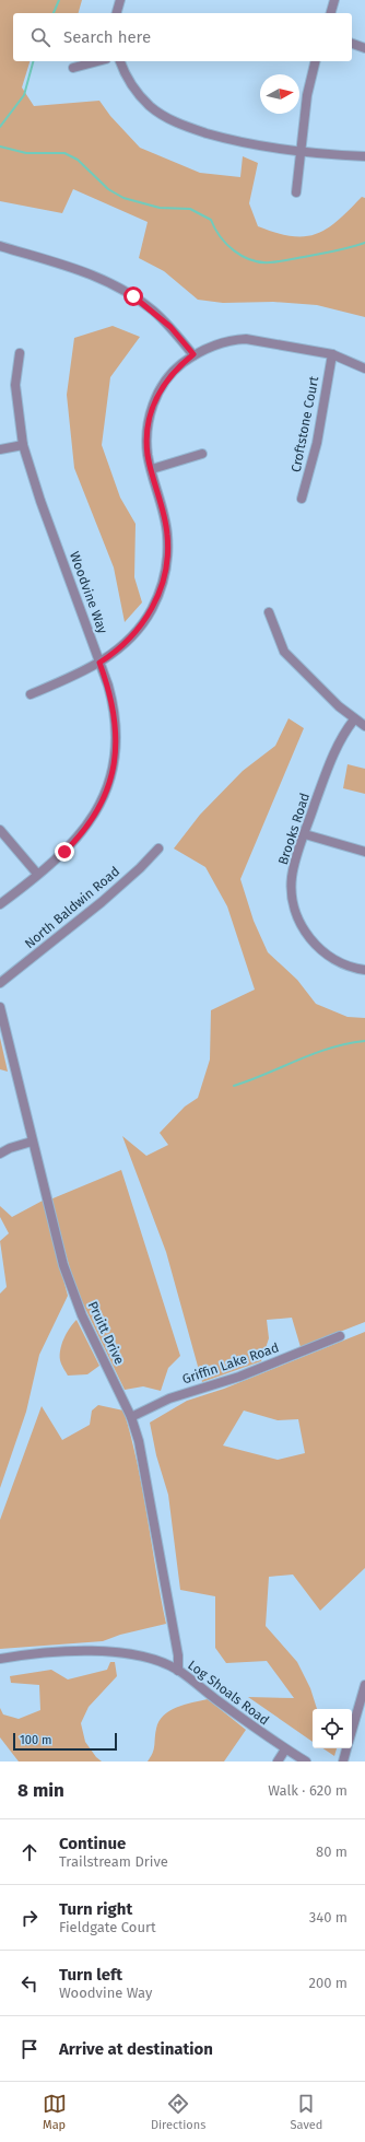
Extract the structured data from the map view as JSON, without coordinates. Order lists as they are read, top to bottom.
{
  "streets": {
    "street": [
      "Croftstone Court",
      "Woodvine Way",
      "Brooks Road",
      "North Baldwin Road",
      "Pruitt Drive",
      "Griffin Lake Road",
      "Log Shoals Road"
    ]
  },
  "crossings": [
    ["Pruitt Drive", "Griffin Lake Road"],
    ["Pruitt Drive", "Log Shoals Road"]
  ],
  "scale_bar": "100 m",
  "north": "right",
  "page": {
    "search": "Search here",
    "scale": "100 m",
    "heading": ["8 min", "Walk · 620 m"],
    "list": [
      ["Continue", "Trailstream Drive", "80 m"],
      ["Turn right", "Fieldgate Court", "340 m"],
      ["Turn left", "Woodvine Way", "200 m"],
      "Arrive at destination"
    ],
    "nav": ["Map", "Directions", "Saved"]
  }
}
